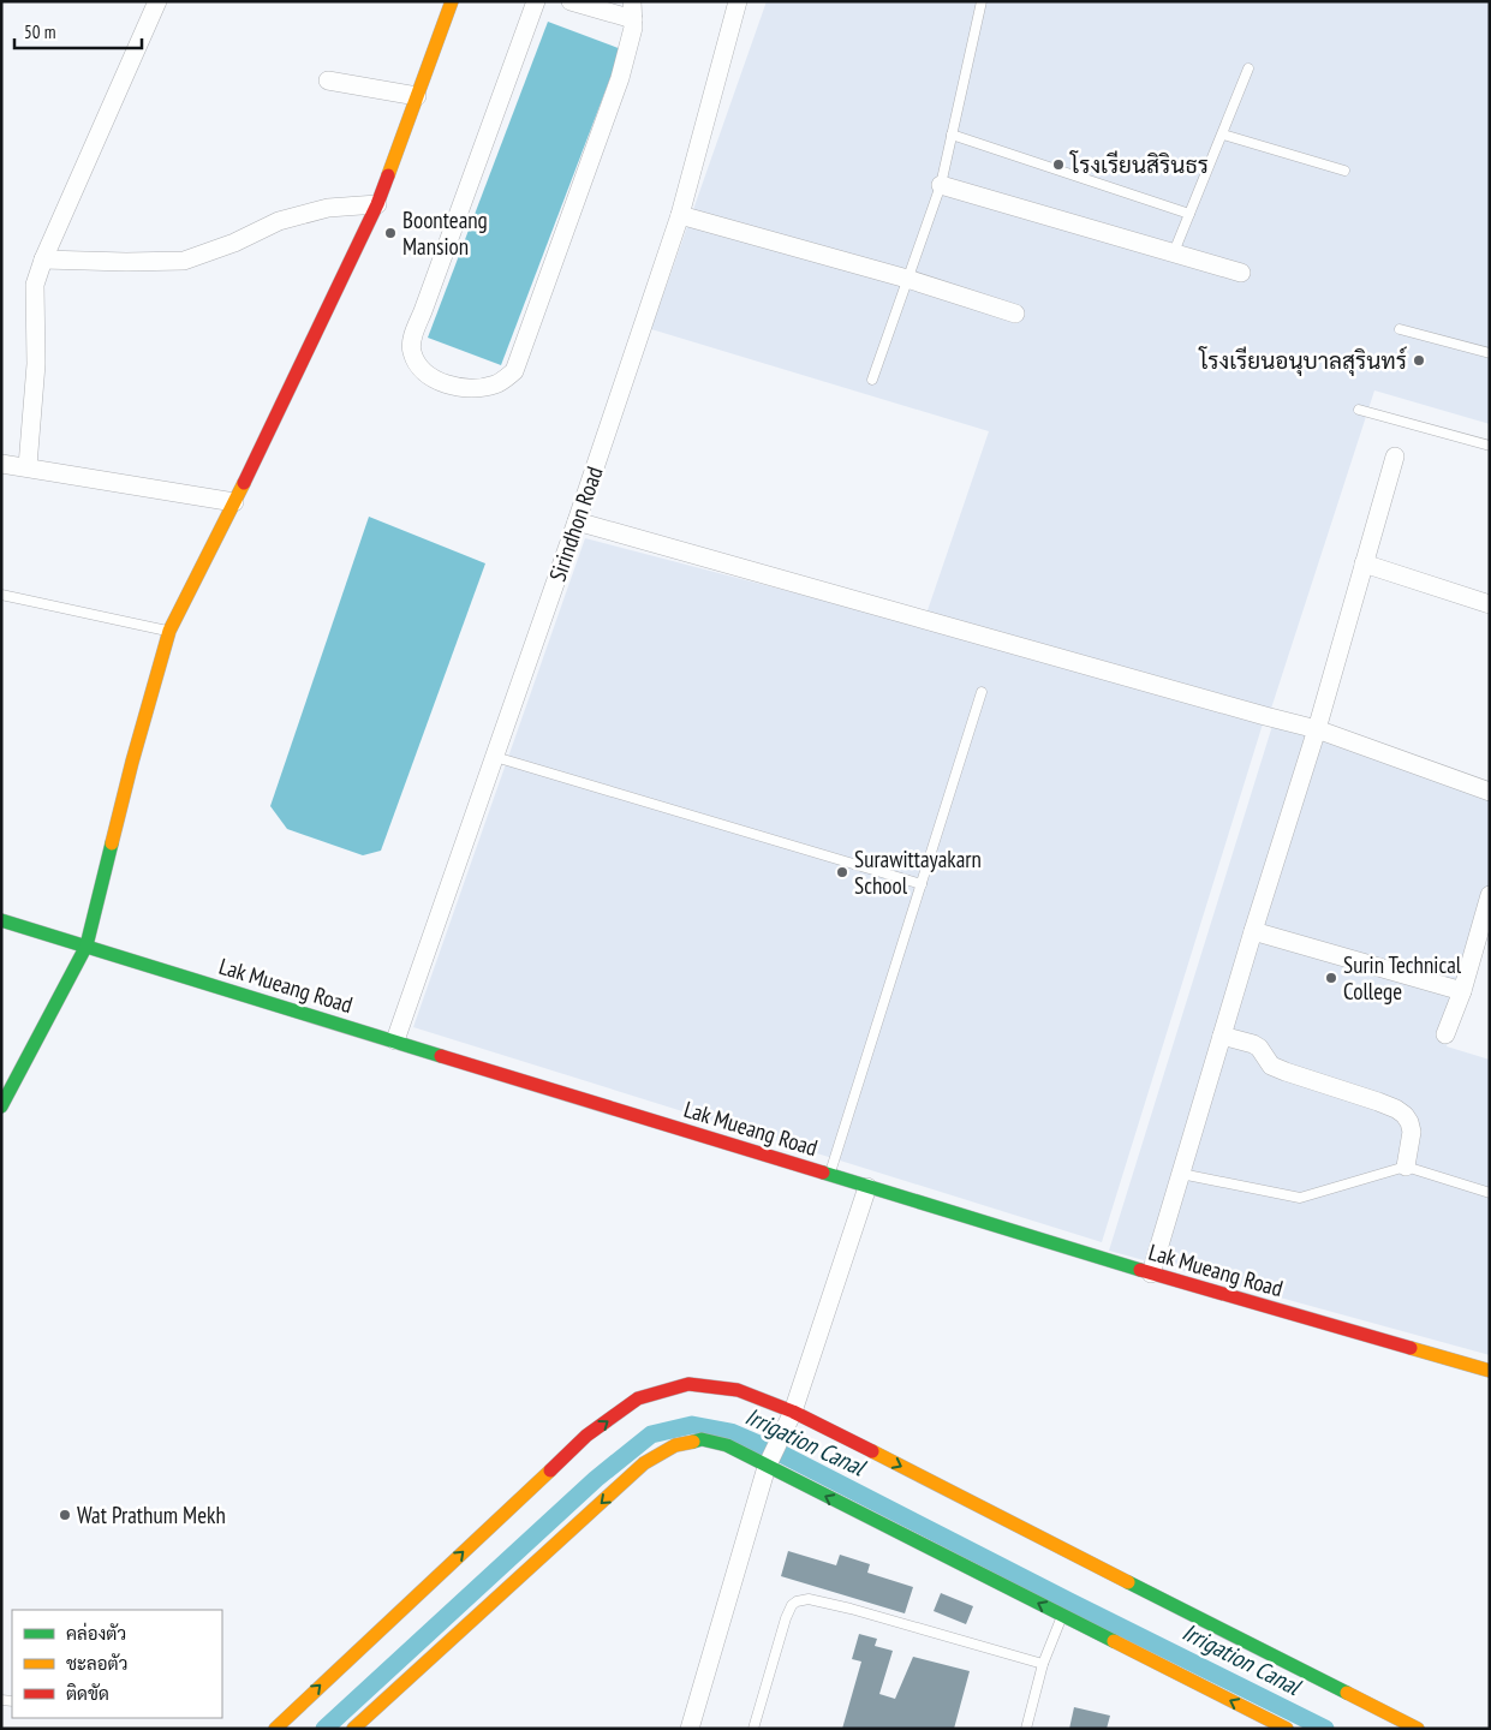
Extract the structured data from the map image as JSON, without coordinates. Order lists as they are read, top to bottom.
{
  "streets": {
    "street": ["Sirindhon Road", "Lak Mueang Road"]
  },
  "crossings": [
    ["Sirindhon Road", "Lak Mueang Road"]
  ],
  "water": ["Irrigation Canal"],
  "places": [
    "โรงเรียนสิรินธร",
    "Boonteang Mansion",
    "โรงเรียนอนุบาลสุรินทร์",
    "Surawittayakarn School",
    "Surin Technical College",
    "Wat Prathum Mekh"
  ],
  "legend": ["คล่องตัว", "ชะลอตัว", "ติดขัด"],
  "scale_bar": "50 m"
}
